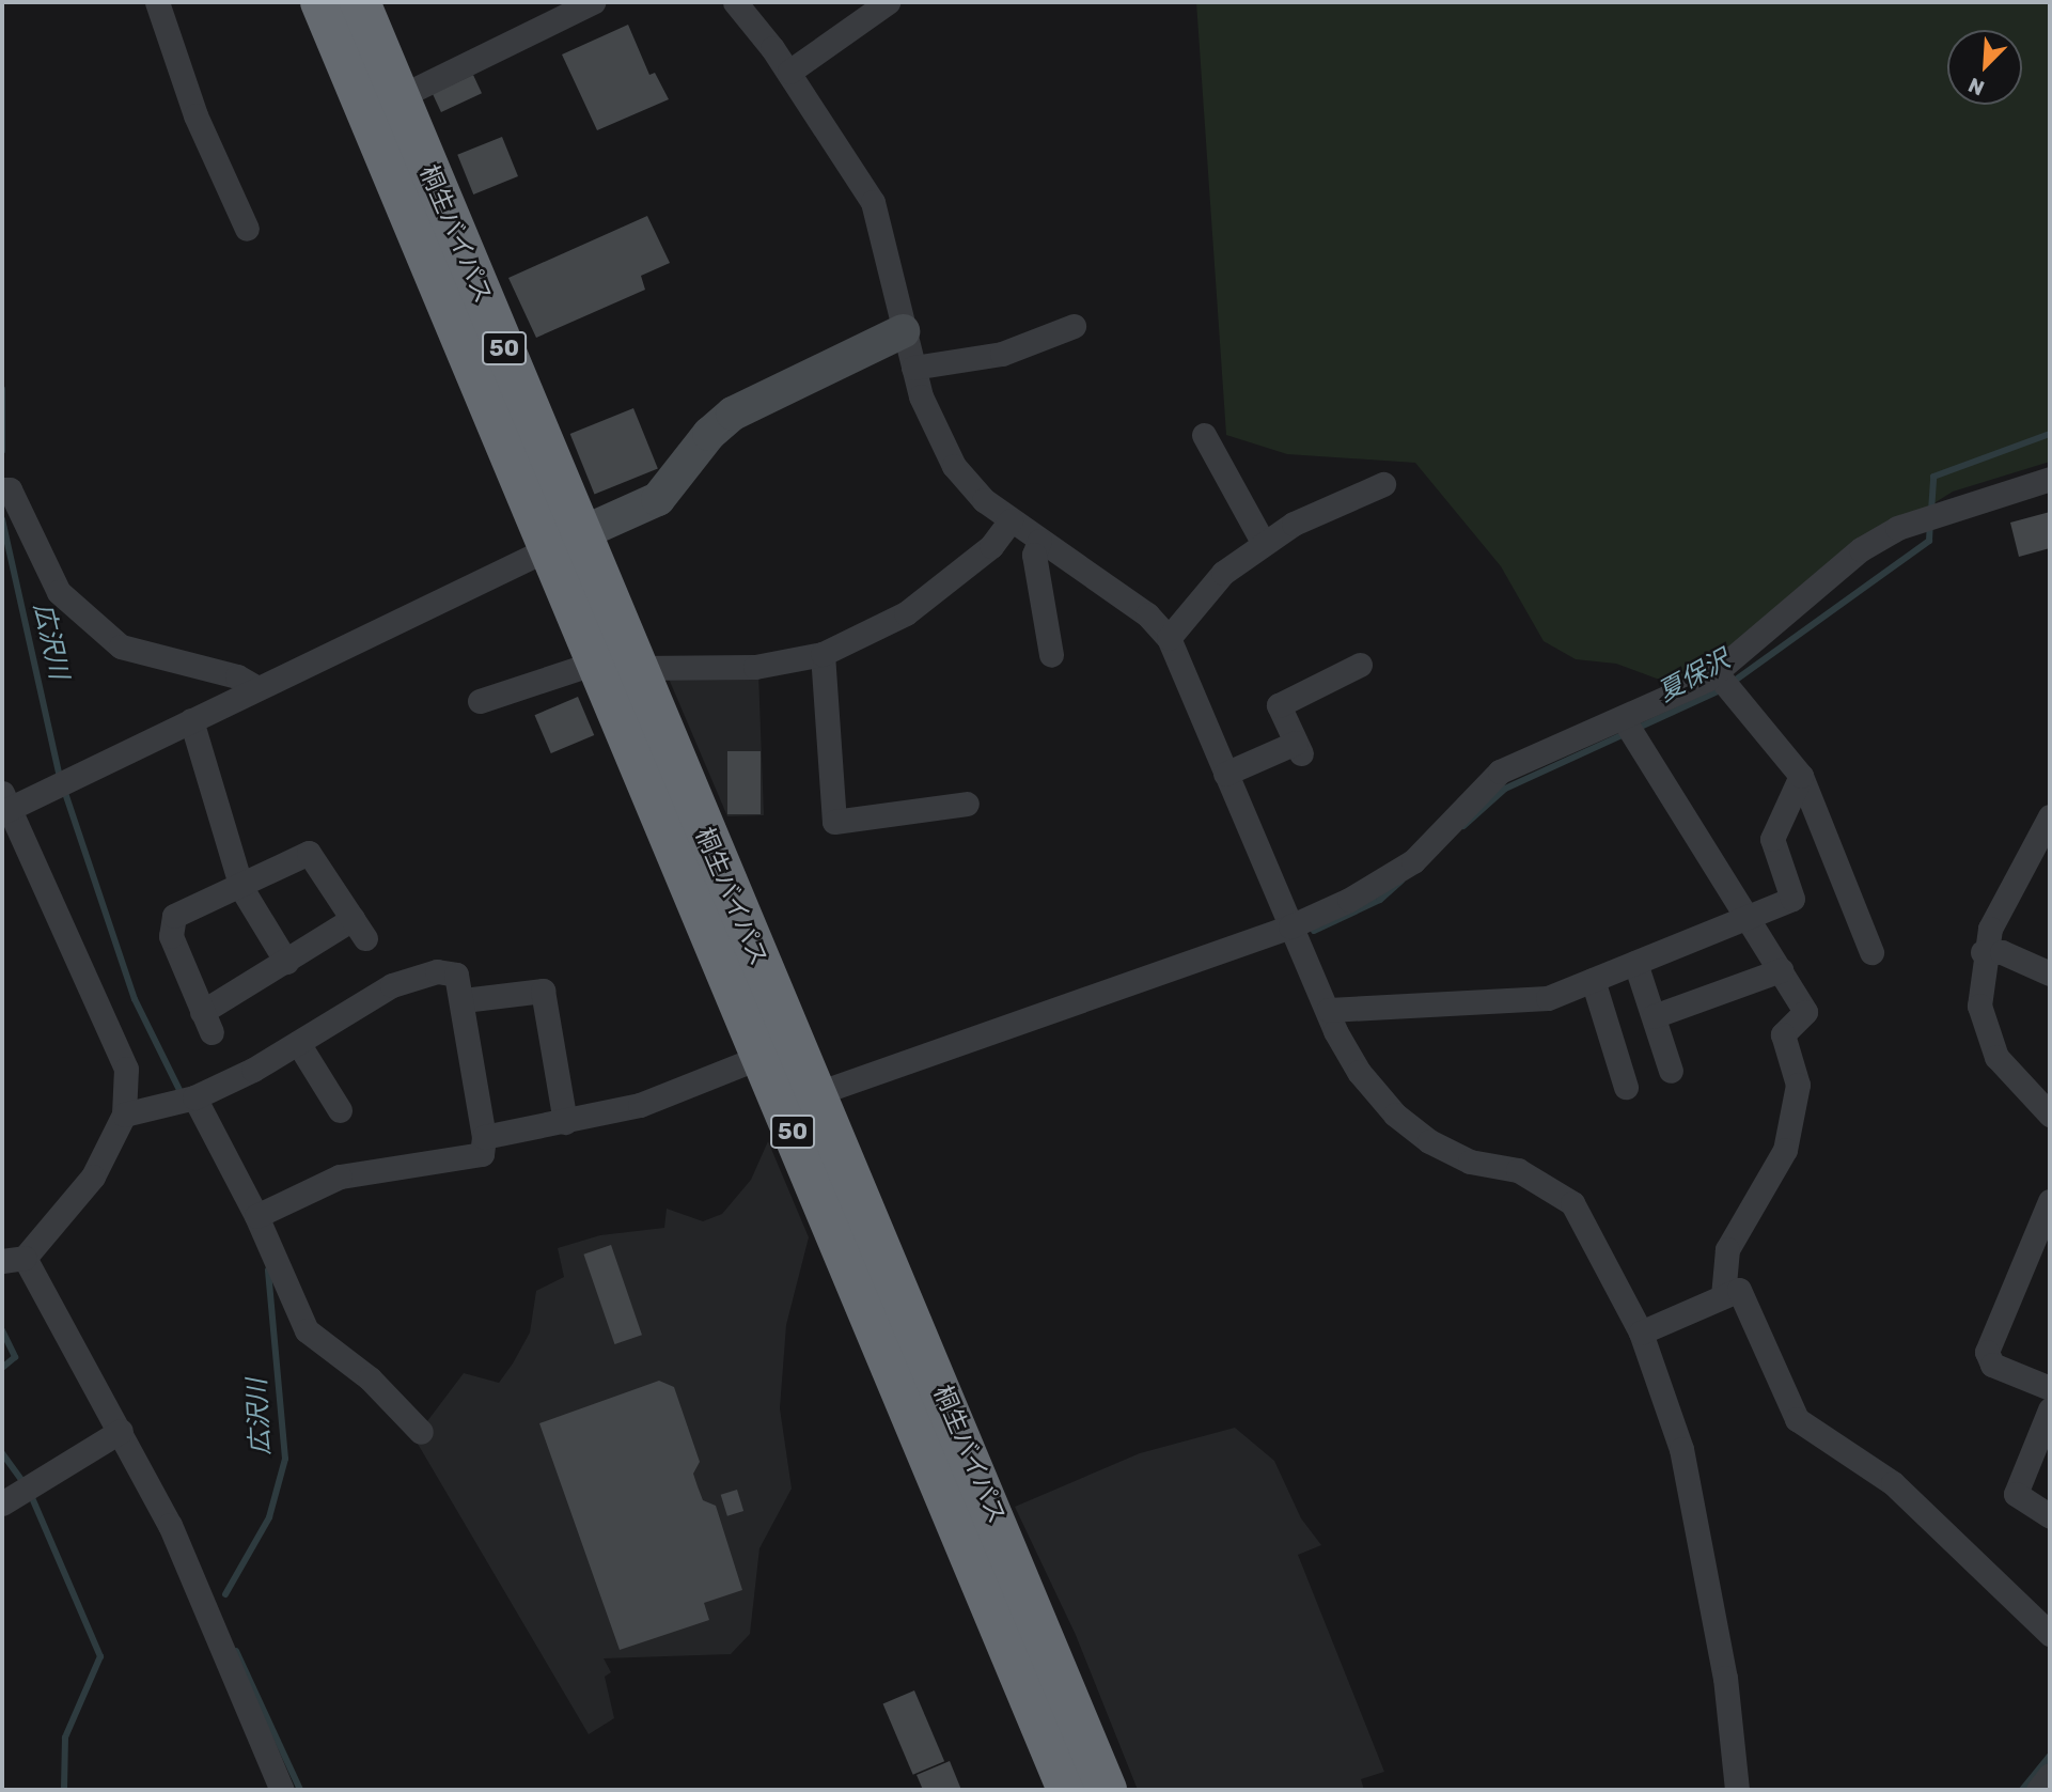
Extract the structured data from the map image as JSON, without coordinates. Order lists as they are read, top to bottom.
{
  "streets": {
    "highway": ["桐生バイパス", "50"]
  },
  "water": ["広沢川", "夏保沢"],
  "north": "bottom left"
}
